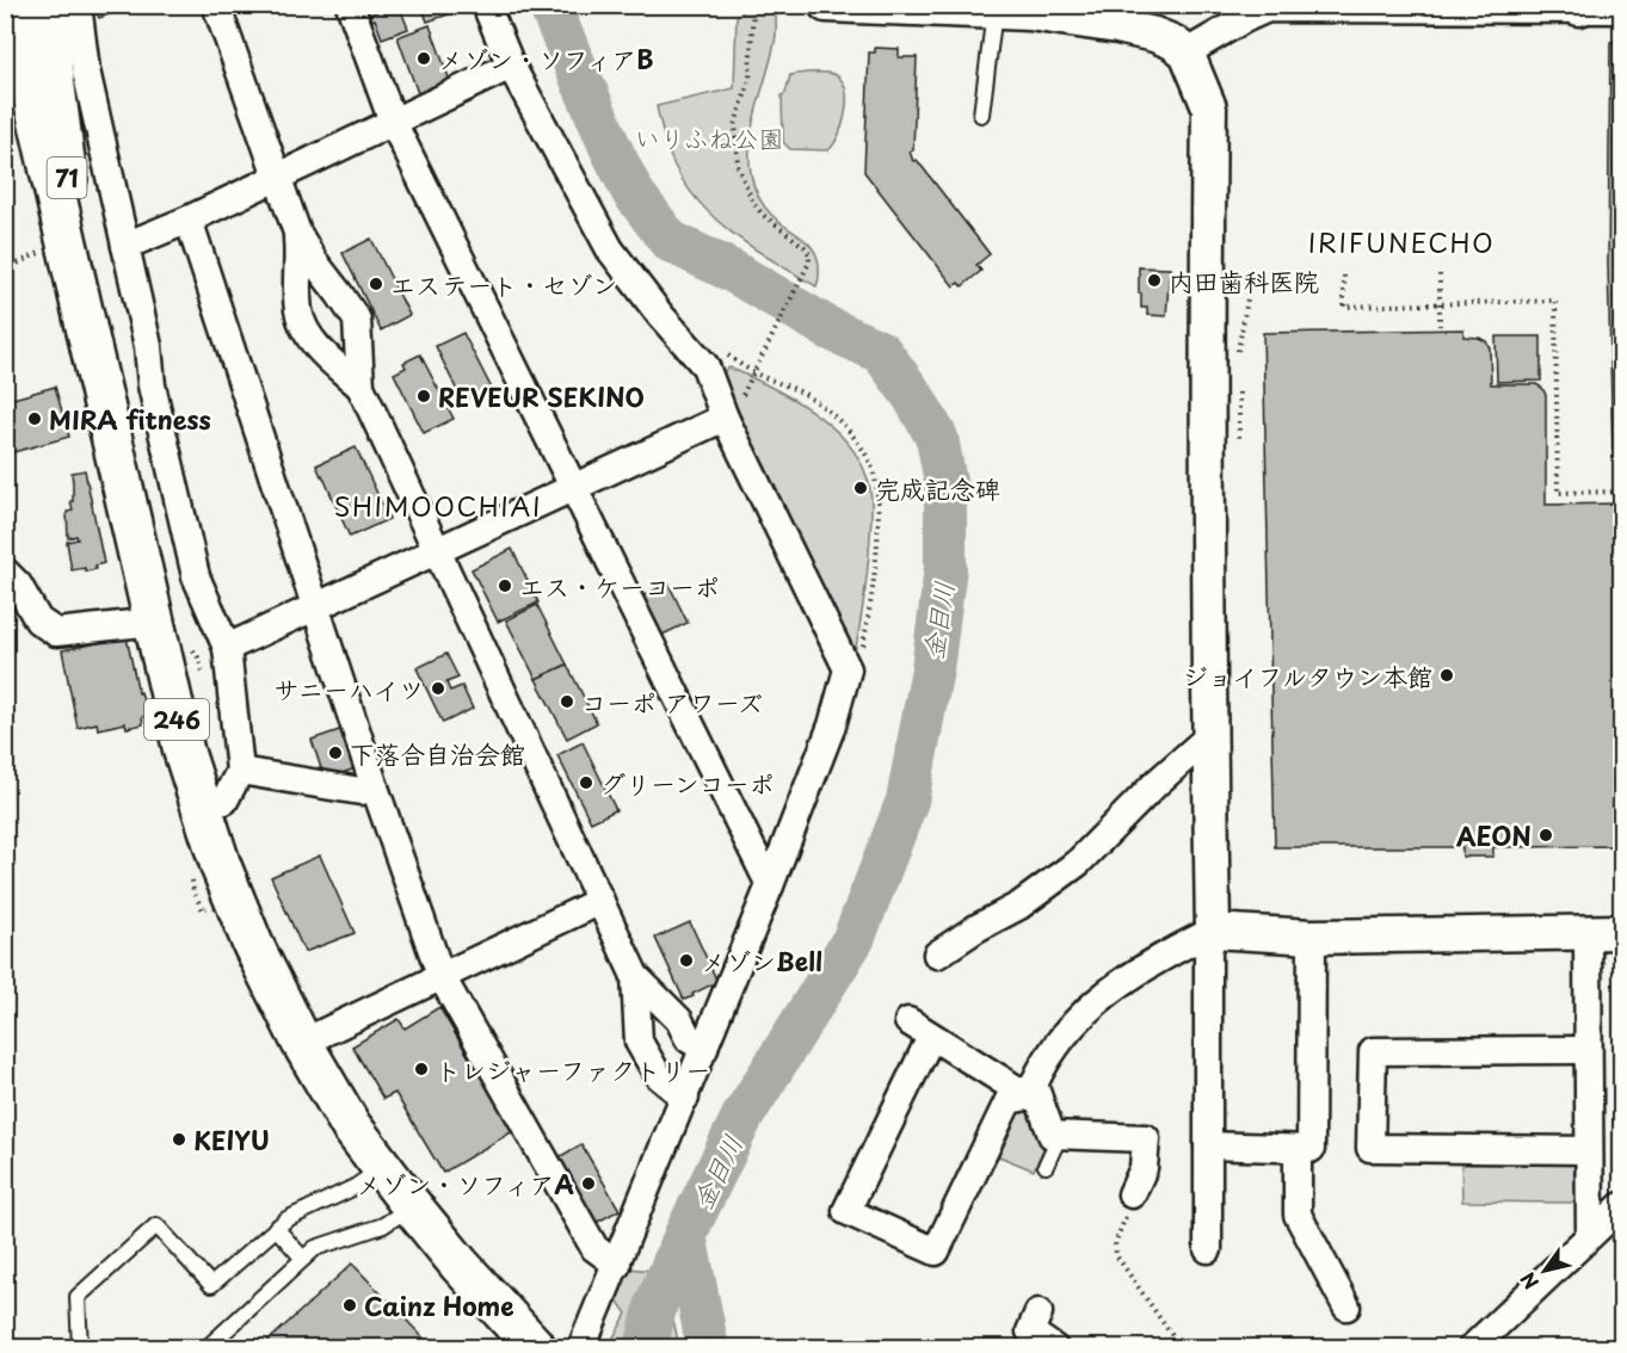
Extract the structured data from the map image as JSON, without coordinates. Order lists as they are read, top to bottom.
{
  "streets": {
    "main road": ["71", "246"]
  },
  "crossings": [
    ["71", "246"]
  ],
  "districts": ["IRIFUNECHO", "SHIMOOCHIAI"],
  "water": ["金目川"],
  "parks": ["いりふね公園"],
  "places": [
    "メゾン・ソフィアB",
    "内田歯科医院",
    "エステート・セゾン",
    "REVEUR SEKINO",
    "MIRA fitness",
    "完成記念碑",
    "エス・ケーコーポ",
    "ジョイフルタウン本館",
    "サニーハイツ",
    "コーポ アワーズ",
    "下落合自治会館",
    "グリーンコーポ",
    "AEON",
    "メゾンBell",
    "トレジャーファクトリー",
    "KEIYU",
    "メゾン・ソフィアA",
    "Cainz Home"
  ],
  "north": "bottom left"
}
